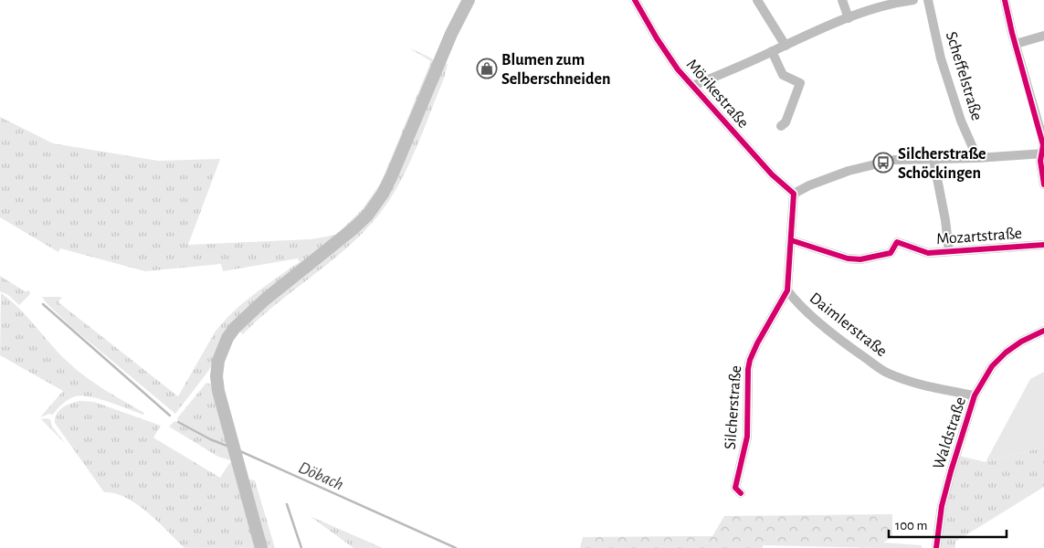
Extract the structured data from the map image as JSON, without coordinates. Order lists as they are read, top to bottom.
{
  "streets": {
    "street": [
      "Scheffelstraße",
      "Mörikestraße",
      "Mozartstraße",
      "Daimlerstraße",
      "Silcherstraße",
      "Waldstraße"
    ]
  },
  "crossings": [
    ["Mörikestraße", "Silcherstraße"],
    ["Mozartstraße", "Silcherstraße"],
    ["Daimlerstraße", "Silcherstraße"],
    ["Daimlerstraße", "Waldstraße"]
  ],
  "water": ["Döbach"],
  "places": {
    "shop": ["Blumen zum Selberschneiden"],
    "bus stop": ["Silcherstraße Schöckingen"]
  },
  "scale_bar": "100 m"
}
